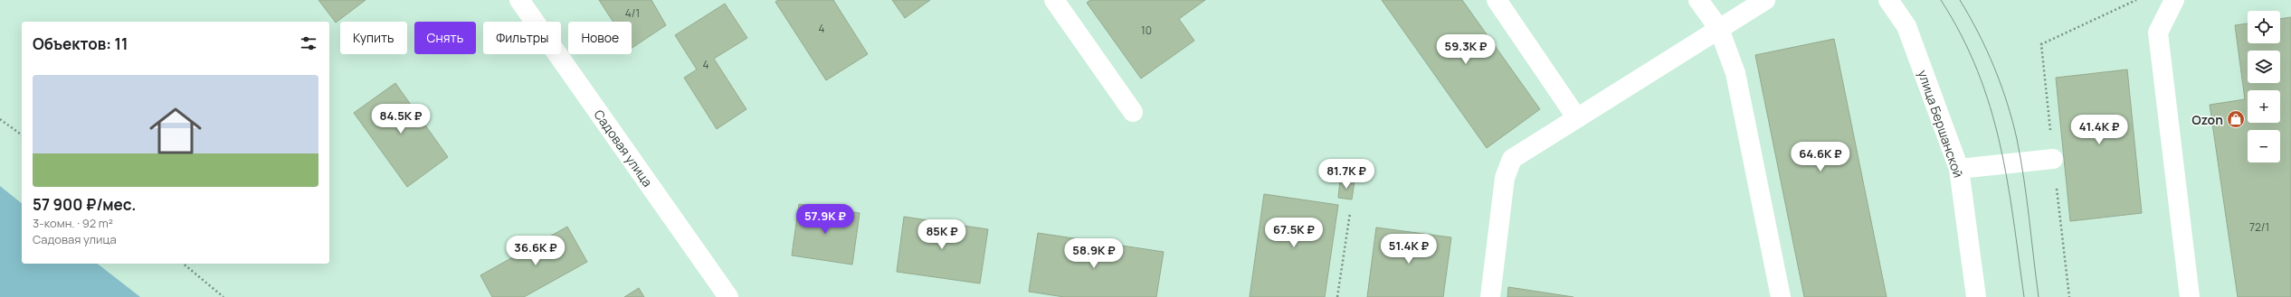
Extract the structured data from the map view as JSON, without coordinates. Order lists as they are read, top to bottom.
{
  "streets": {
    "street": ["улица Бершанской", "Садовая улица"]
  },
  "places": {
    "shop": ["Ozon"]
  },
  "house_numbers": [
    "4/1",
    "4",
    "10",
    "4",
    "72/1"
  ],
  "page": {
    "map_buttons": ["+", "−"],
    "chip": [
      "Купить",
      "Снять",
      "Фильтры",
      "Новое"
    ],
    "heading": "Объектов: 11",
    "price": [
      "59.3K ₽",
      "84.5K ₽",
      "41.4K ₽",
      "64.6K ₽",
      "81.7K ₽",
      "57.9K ₽",
      "67.5K ₽",
      "85K ₽",
      "51.4K ₽",
      "36.6K ₽",
      "58.9K ₽"
    ],
    "list": [
      {
        "name": "57 900 ₽/мес.",
        "note": "3-комн. · 92 m² · Садовая улица"
      }
    ]
  }
}
